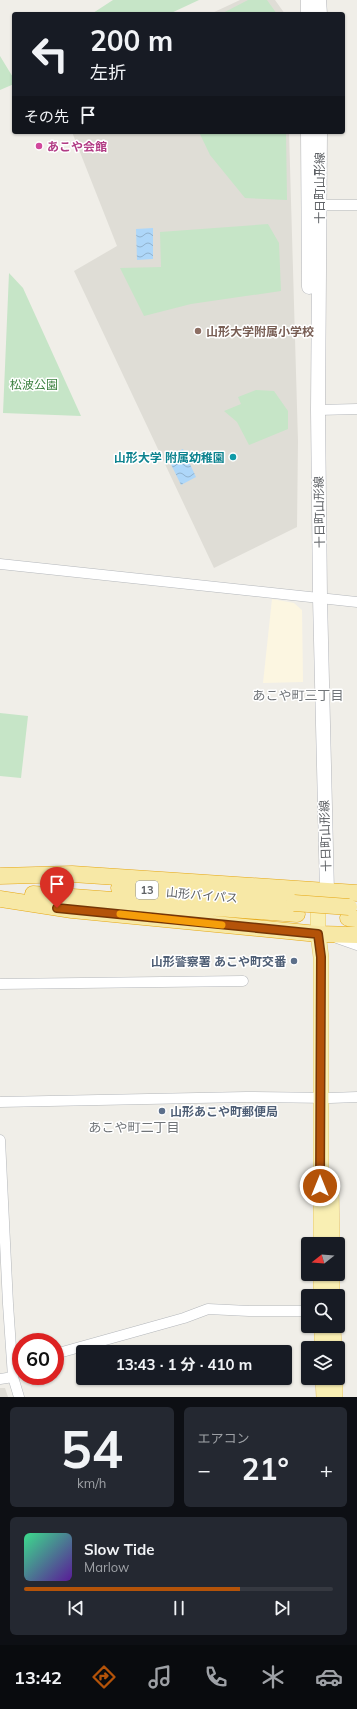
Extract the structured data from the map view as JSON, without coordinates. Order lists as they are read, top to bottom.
{
  "streets": {
    "highway": ["13", "山形バイパス"],
    "main road": ["十日町山形線"]
  },
  "districts": ["あこや町三丁目", "あこや町二丁目"],
  "parks": ["松波公園"],
  "places": [
    "あこや会館",
    "山形大学附属小学校",
    "山形大学 附属幼稚園",
    "山形警察署 あこや町交番",
    "山形あこや町郵便局"
  ],
  "north": "left",
  "page": {
    "turn": ["200 m", "左折"],
    "then": "その先",
    "limit": "60",
    "trip": "13:43 · 1 分 · 410 m",
    "tile": [
      ["54", "km/h"],
      "エアコン"
    ],
    "heat": ["−", "21°", "+"],
    "song": ["Slow Tide", "Marlow"],
    "tabs": "13:42"
  }
}
